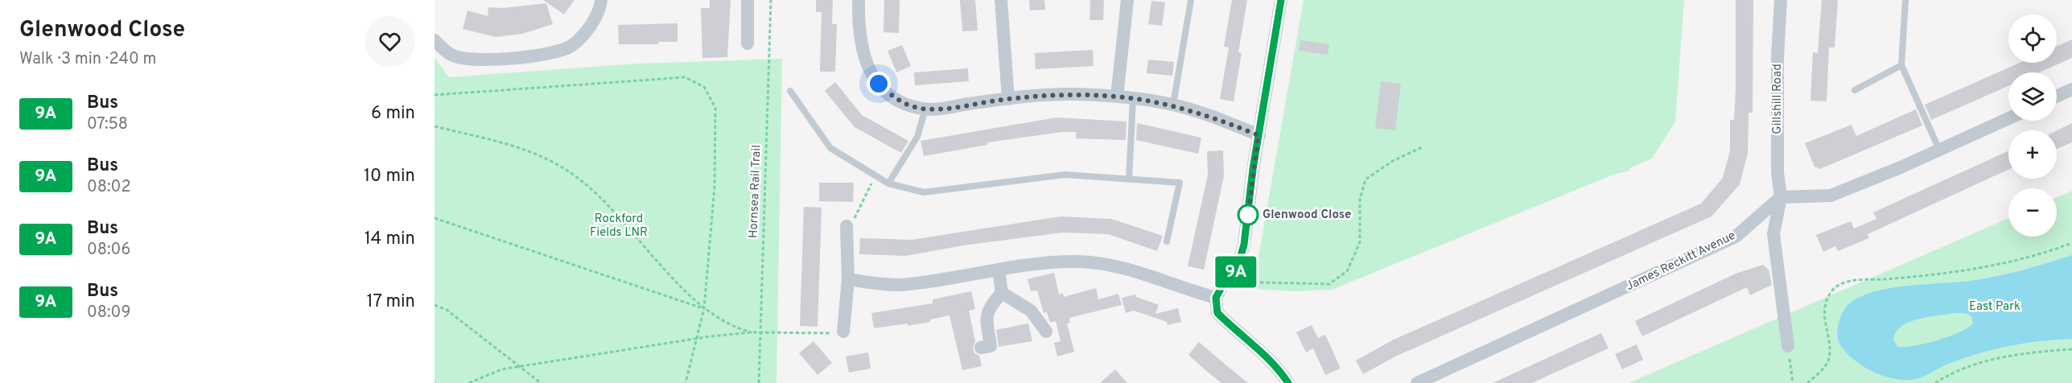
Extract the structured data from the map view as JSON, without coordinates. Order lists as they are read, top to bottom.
{
  "streets": {
    "street": ["Gillshill Road", "James Reckitt Avenue"],
    "path": ["Hornsea Rail Trail"]
  },
  "crossings": [
    ["Gillshill Road", "James Reckitt Avenue"]
  ],
  "parks": ["Rockford Fields LNR", "East Park"],
  "places": ["Glenwood Close"],
  "lines": ["bus line 9A"],
  "page": {
    "heading": ["Glenwood Close", "Walk · 3 min · 240 m"],
    "on_map": "9A",
    "map_buttons": ["+", "−"],
    "list": [
      {
        "mark": "9A",
        "name": "Bus",
        "note": "07:58",
        "value": "6 min"
      },
      {
        "mark": "9A",
        "name": "Bus",
        "note": "08:02",
        "value": "10 min"
      },
      {
        "mark": "9A",
        "name": "Bus",
        "note": "08:06",
        "value": "14 min"
      },
      {
        "mark": "9A",
        "name": "Bus",
        "note": "08:09",
        "value": "17 min"
      }
    ]
  }
}
